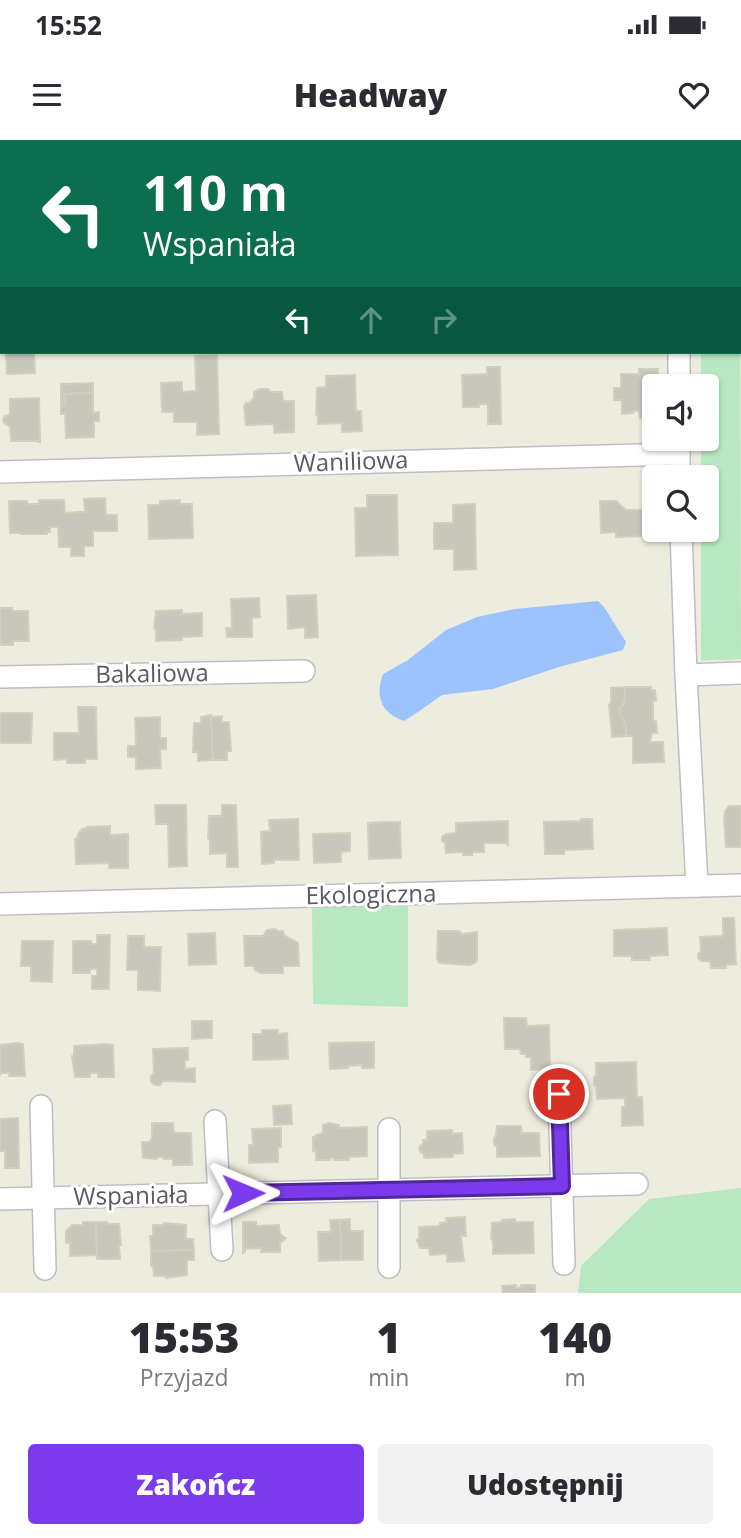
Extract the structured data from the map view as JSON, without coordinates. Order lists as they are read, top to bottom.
{
  "streets": {
    "street": [
      "Waniliowa",
      "Bakaliowa",
      "Ekologiczna",
      "Wspaniała"
    ]
  },
  "page": {
    "status": "15:52",
    "header": "Headway",
    "turn": ["110 m", "Wspaniała"],
    "eta": [
      "15:53",
      "Przyjazd",
      "1",
      "min",
      "140",
      "m"
    ],
    "buttons": ["Zakończ", "Udostępnij"]
  }
}
